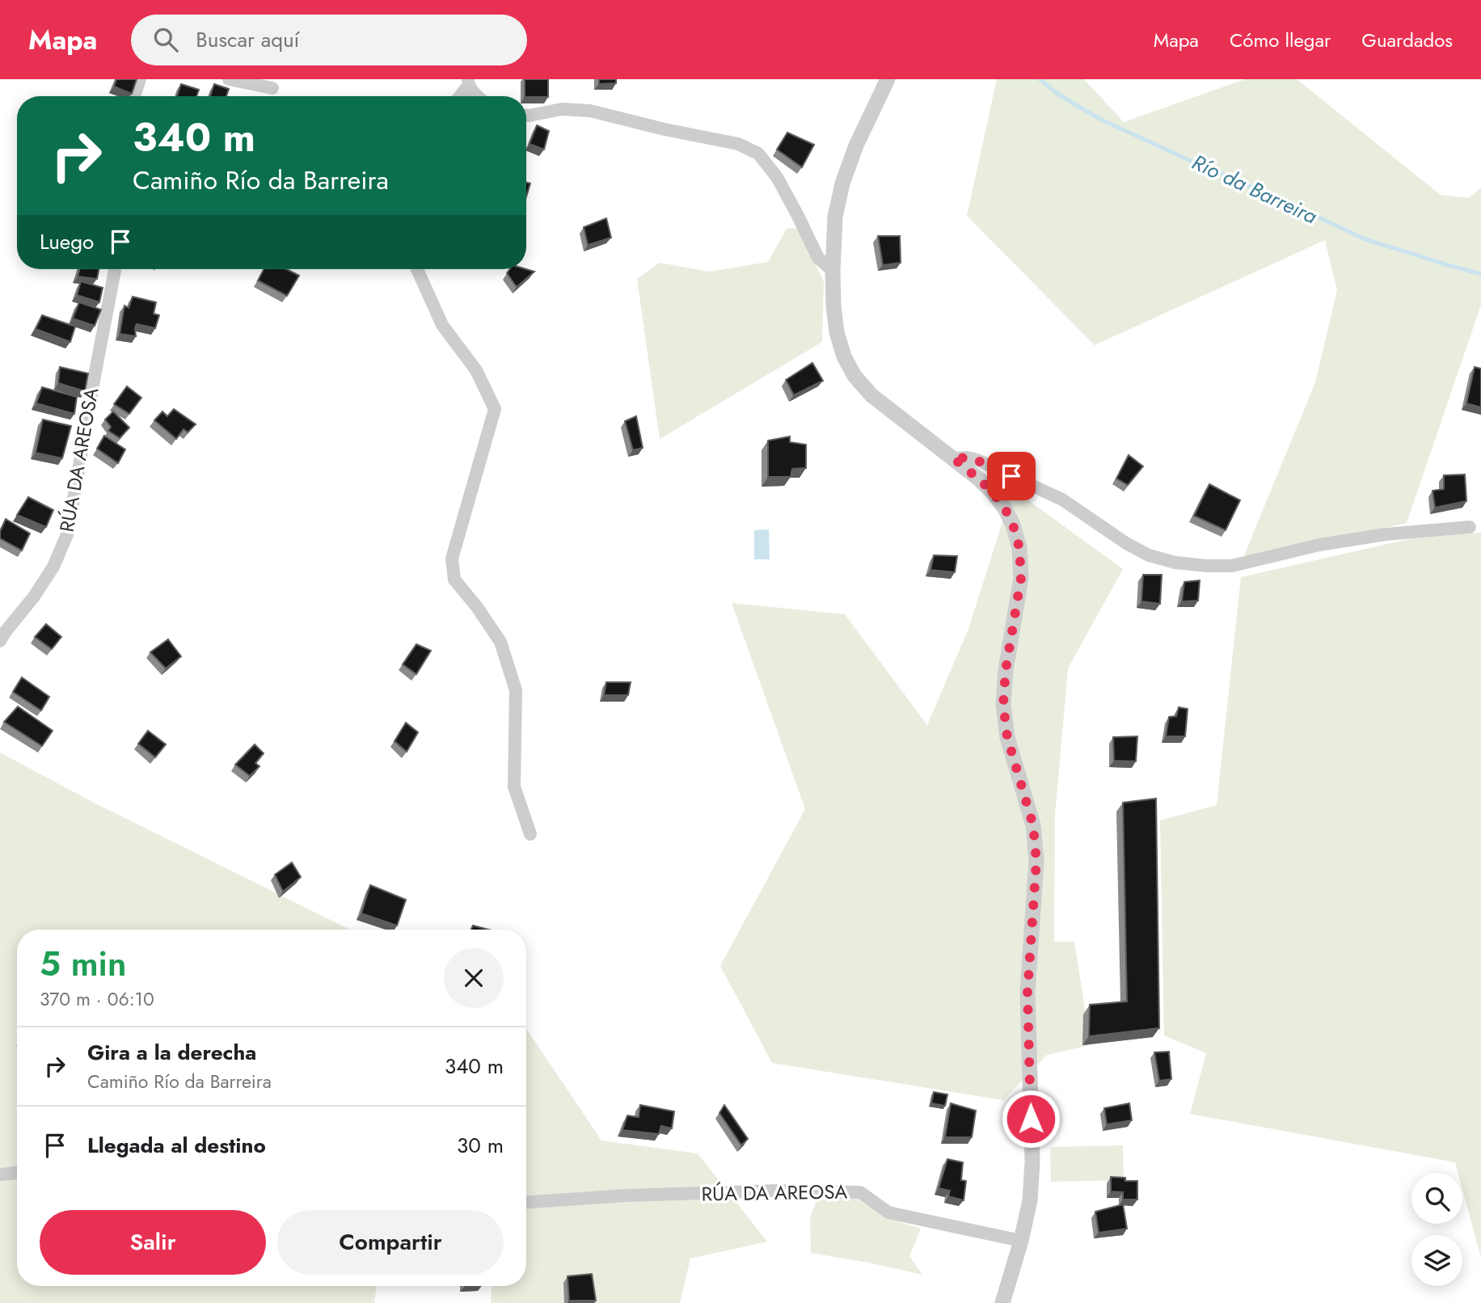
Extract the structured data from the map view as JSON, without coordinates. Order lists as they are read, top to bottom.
{
  "streets": {
    "street": ["RÚA DA AREOSA"]
  },
  "water": ["Río da Barreira"],
  "page": {
    "header": "Mapa",
    "search": "Buscar aquí",
    "nav": ["Mapa", "Cómo llegar", "Guardados"],
    "turn": ["340 m", "Camiño Río da Barreira"],
    "then": "Luego",
    "heading": ["5 min", "370 m · 06:10"],
    "list": [
      {
        "name": "Gira a la derecha",
        "note": "Camiño Río da Barreira",
        "value": "340 m"
      },
      {
        "name": "Llegada al destino",
        "value": "30 m"
      }
    ],
    "buttons": ["Salir", "Compartir"]
  }
}
